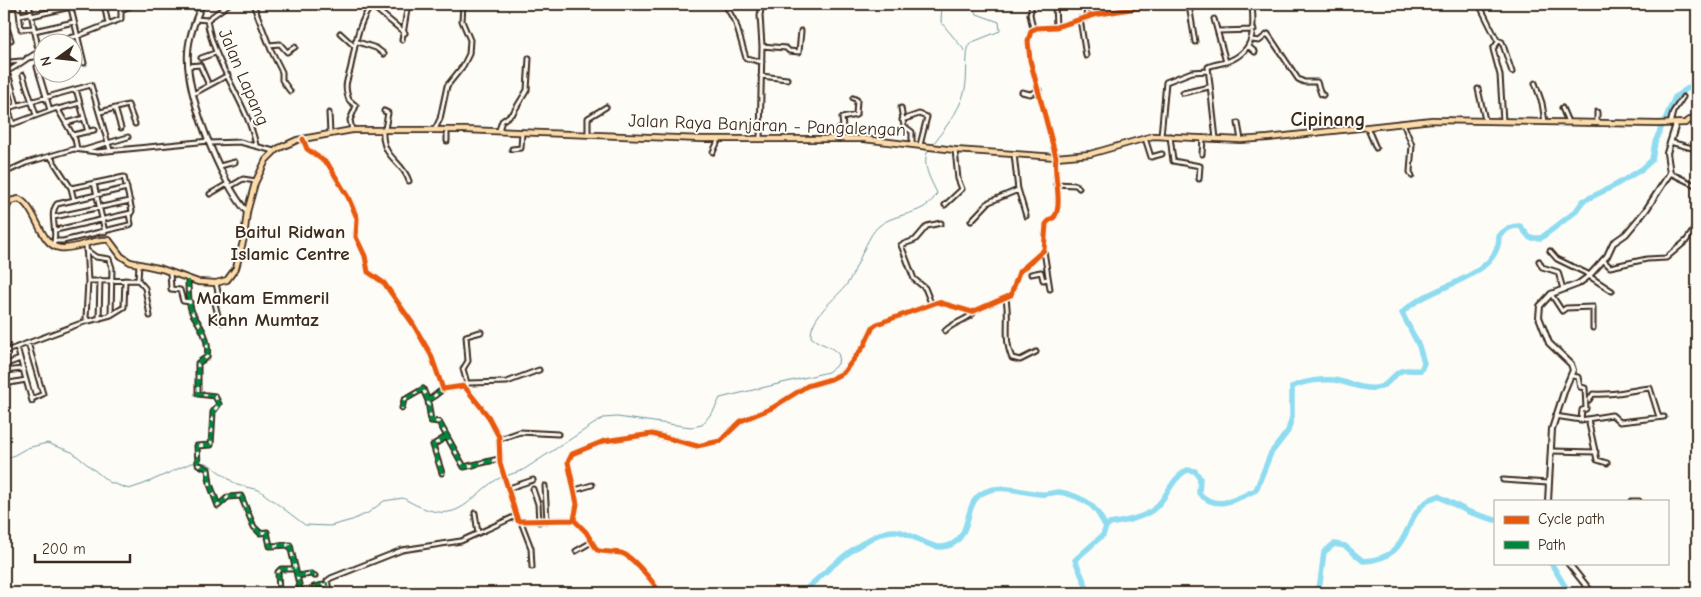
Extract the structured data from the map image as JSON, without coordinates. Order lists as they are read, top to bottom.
{
  "streets": {
    "main road": ["Jalan Raya Banjaran - Pangalengan"],
    "street": ["Jalan Lapang"]
  },
  "districts": ["Cipinang", "Baitul Ridwan Islamic Centre", "Makam Emmeril Kahn Mumtaz"],
  "legend": ["Cycle path", "Path"],
  "scale_bar": "200 m",
  "north": "left"
}
